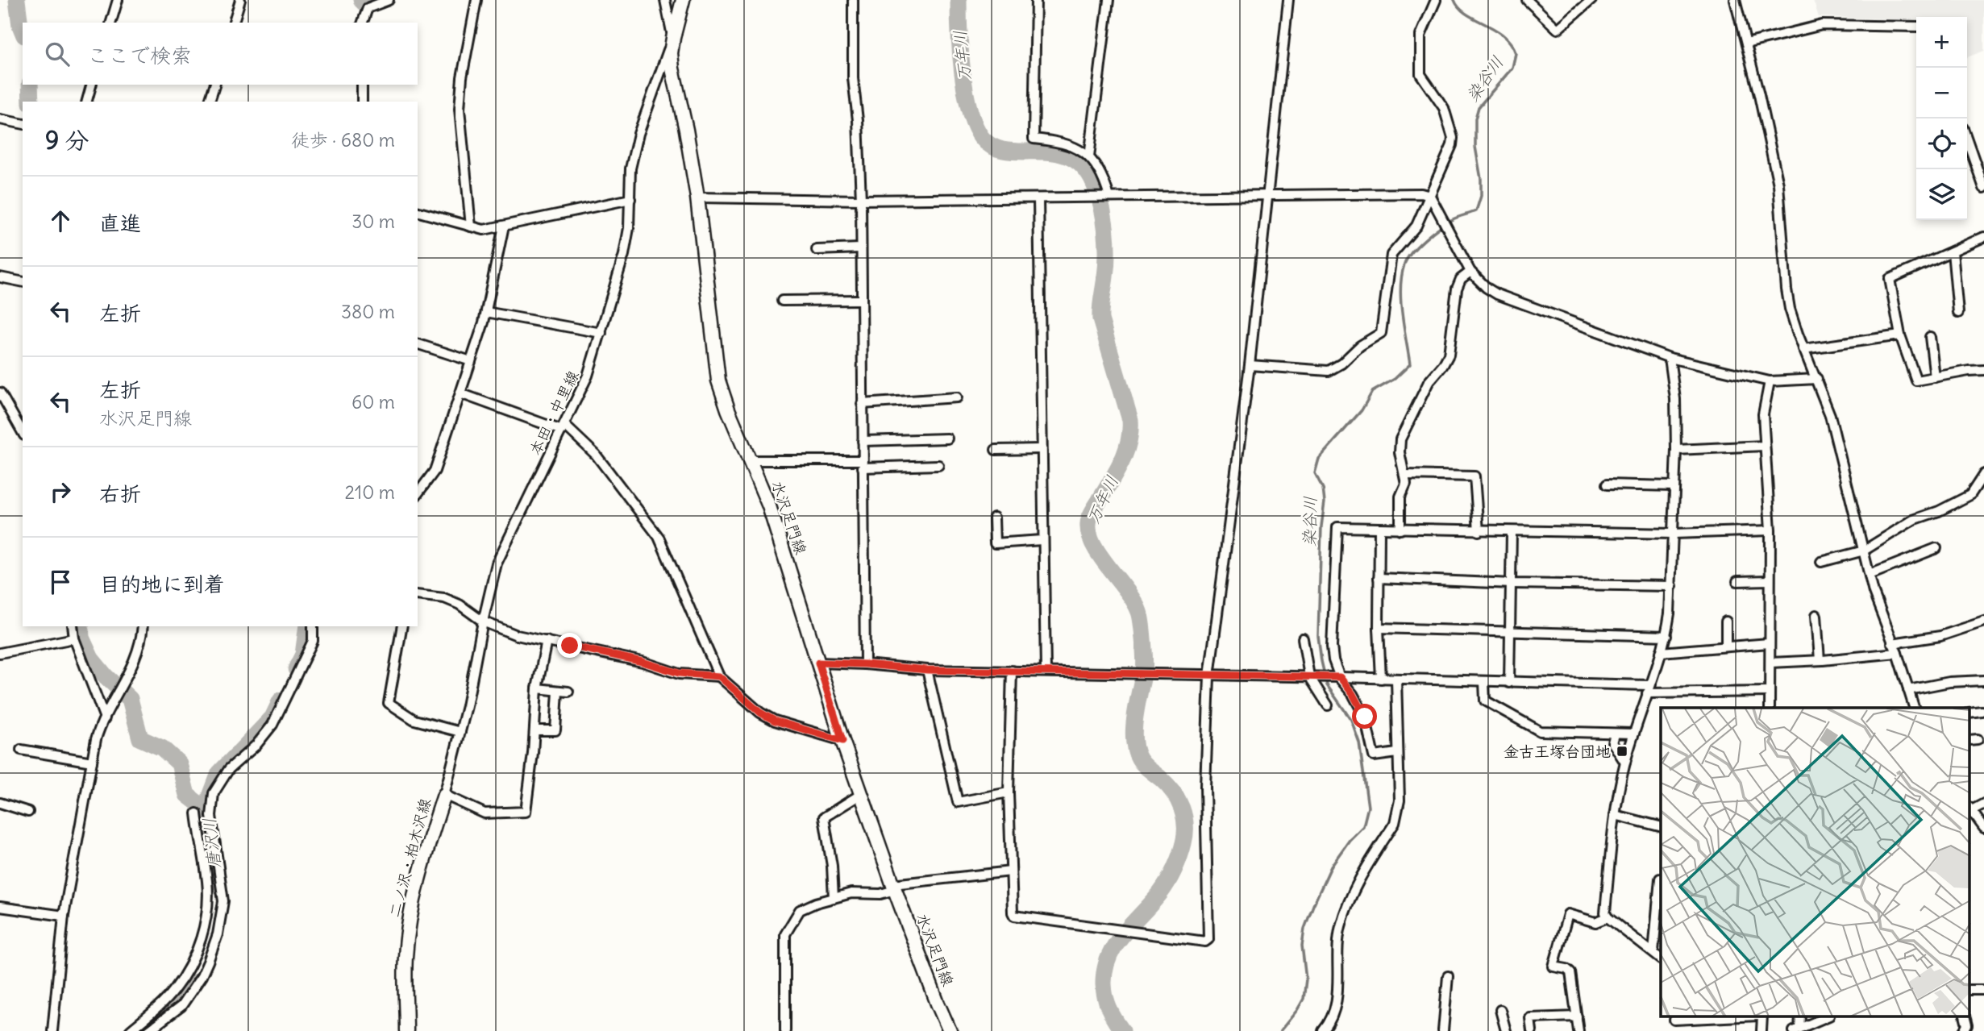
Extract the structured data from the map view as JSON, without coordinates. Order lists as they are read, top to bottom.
{
  "streets": {
    "main road": ["水沢足門線", "二ノ沢・柏木沢線"],
    "street": ["本田・中里線"]
  },
  "crossings": [
    ["本田・中里線", "水沢足門線"],
    ["本田・中里線", "二ノ沢・柏木沢線"]
  ],
  "water": ["万年川", "染谷川", "唐沢川"],
  "places": {
    "transit": ["金古王塚台団地"]
  },
  "page": {
    "map_buttons": ["+", "−"],
    "search": "ここで検索",
    "heading": ["9 分", "徒歩 · 680 m"],
    "list": [
      ["直進", "30 m"],
      ["左折", "380 m"],
      ["左折", "水沢足門線", "60 m"],
      ["右折", "210 m"],
      "目的地に到着"
    ]
  }
}
